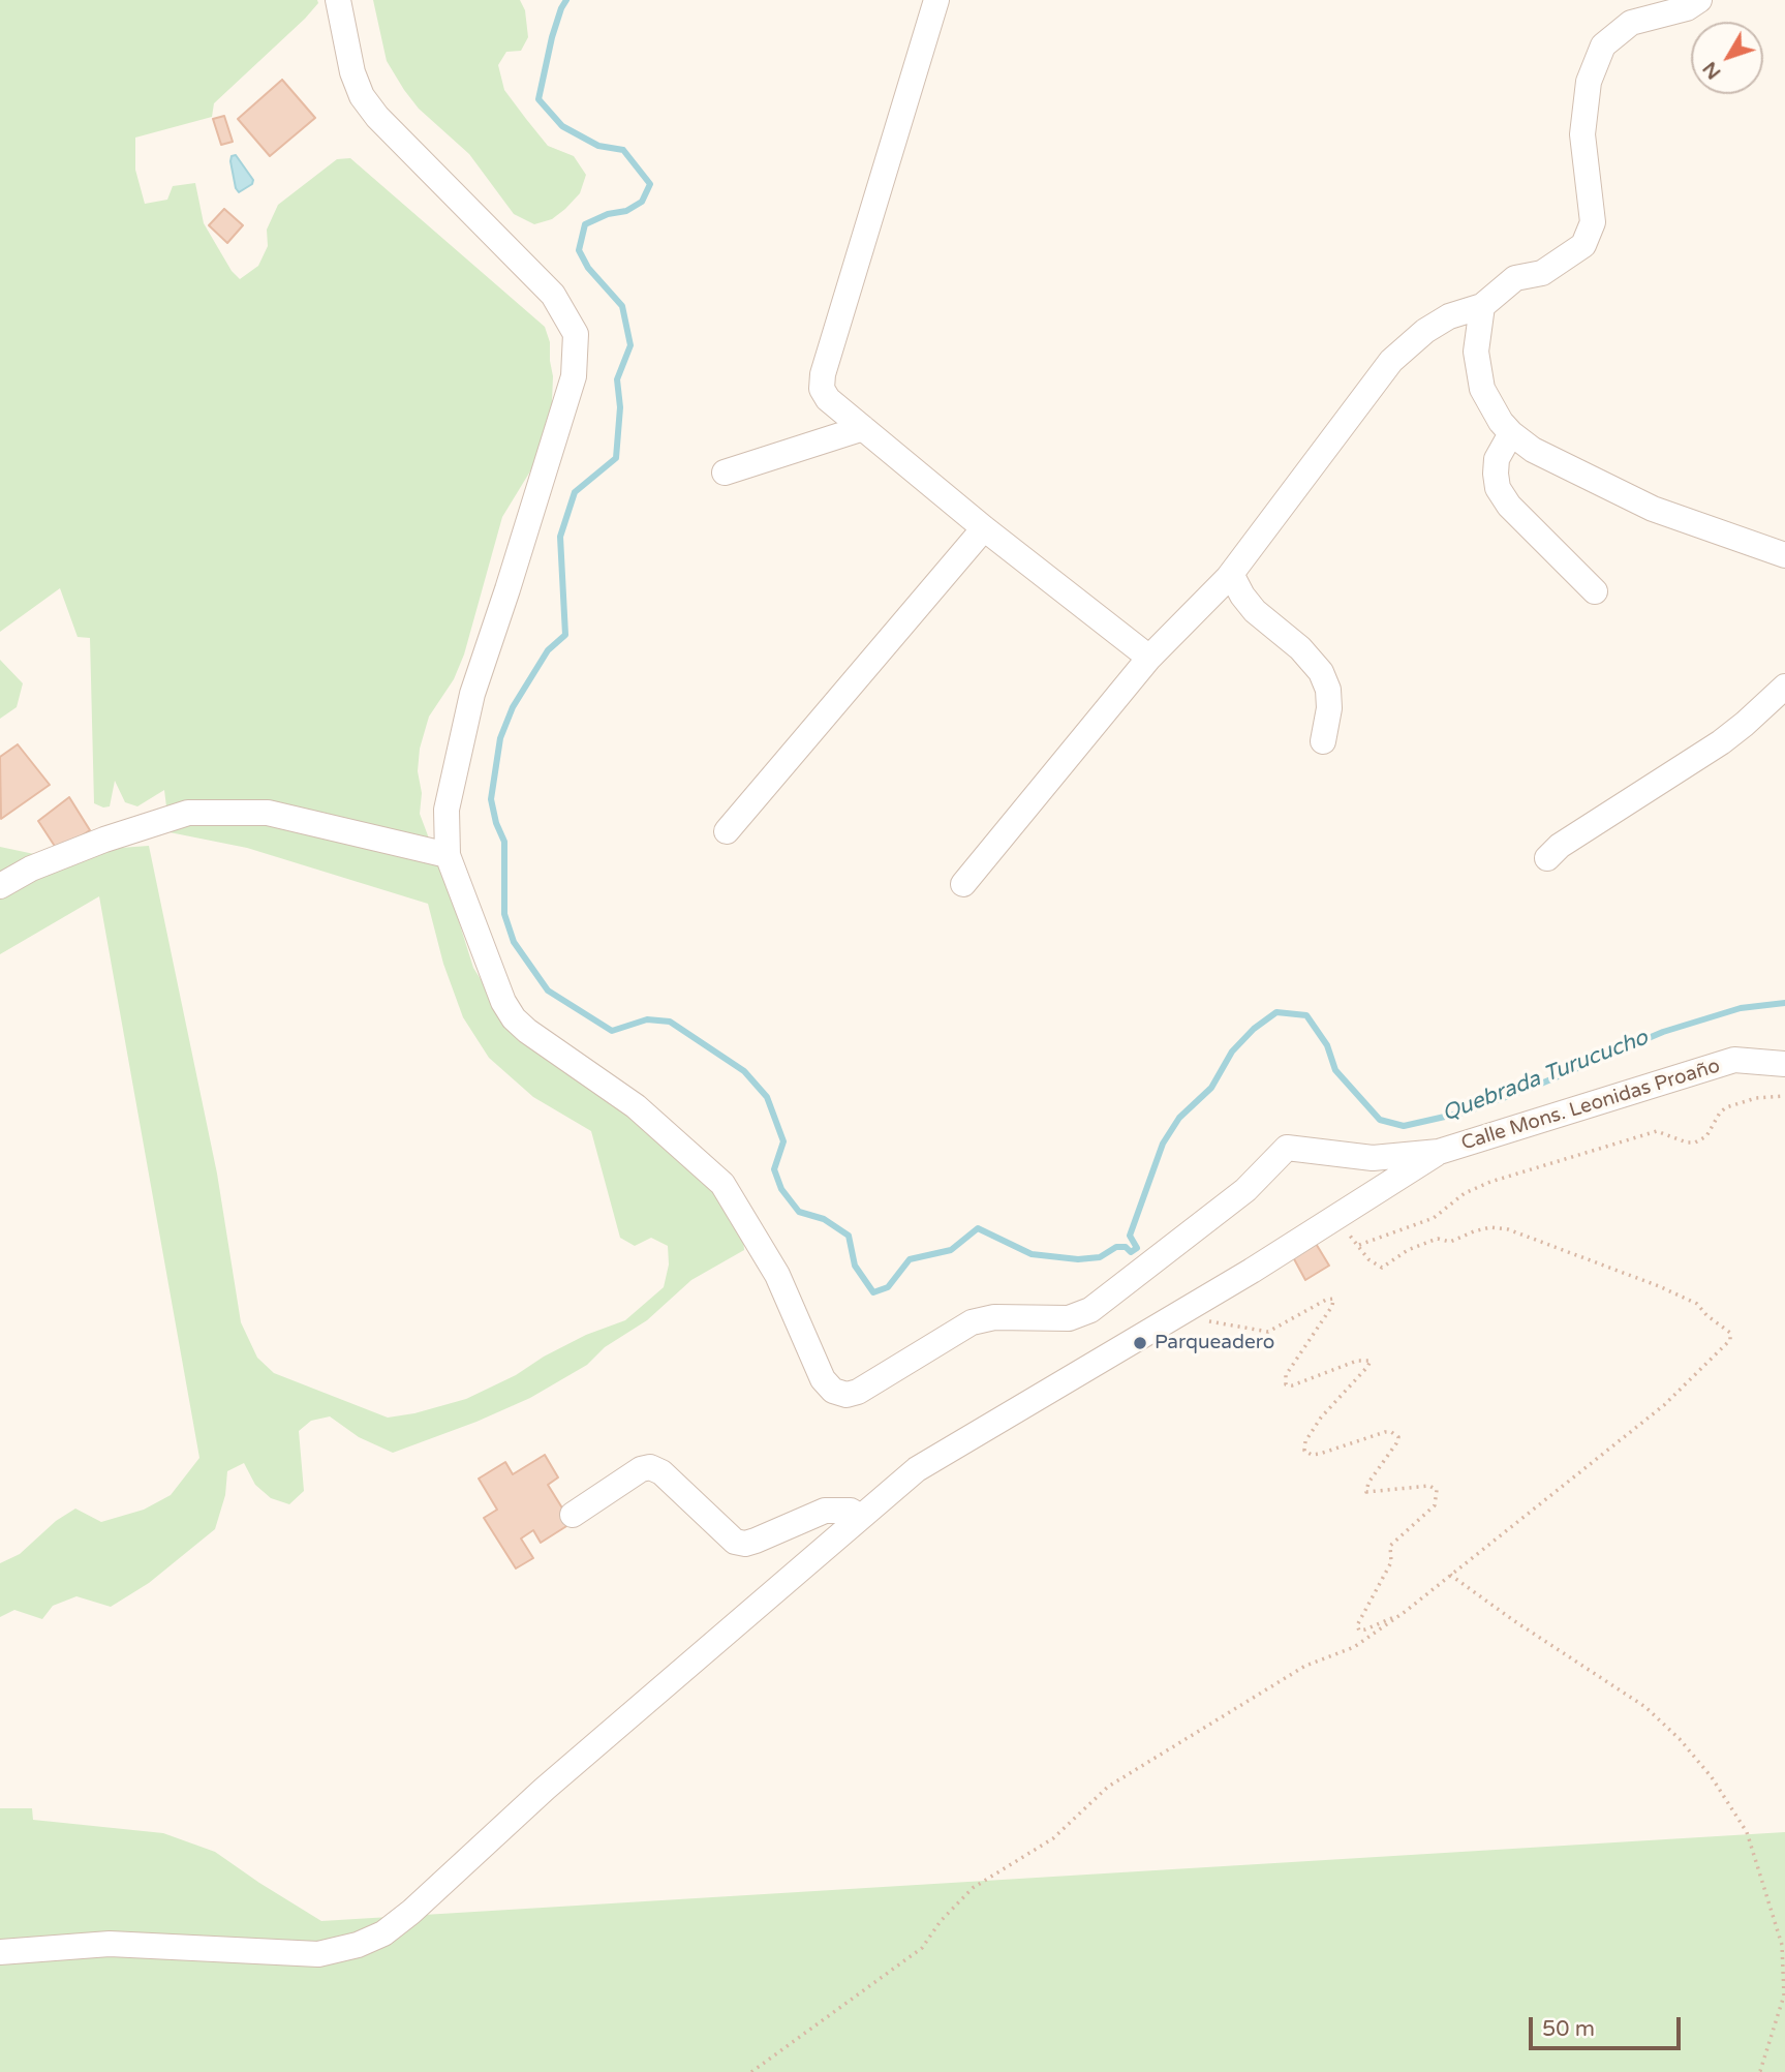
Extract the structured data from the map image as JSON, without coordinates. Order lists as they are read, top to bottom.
{
  "streets": {
    "street": ["Calle Mons. Leonidas Proaño"]
  },
  "water": ["Quebrada Turucucho"],
  "places": ["Parqueadero"],
  "scale_bar": "50 m",
  "north": "bottom left"
}
